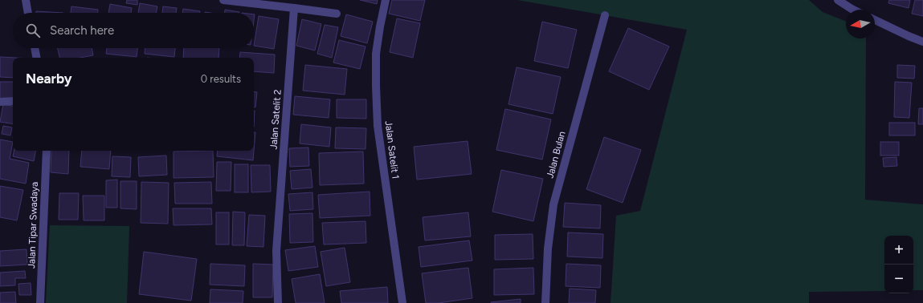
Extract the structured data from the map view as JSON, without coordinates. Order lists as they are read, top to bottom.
{
  "streets": {
    "street": [
      "Jalan Satelit 2",
      "Jalan Satelit 1",
      "Jalan Bulan",
      "Jalan Tipar Swadaya"
    ]
  },
  "north": "left",
  "page": {
    "search": "Search here",
    "heading": ["Nearby", "0 results"],
    "map_buttons": ["+", "−"]
  }
}
